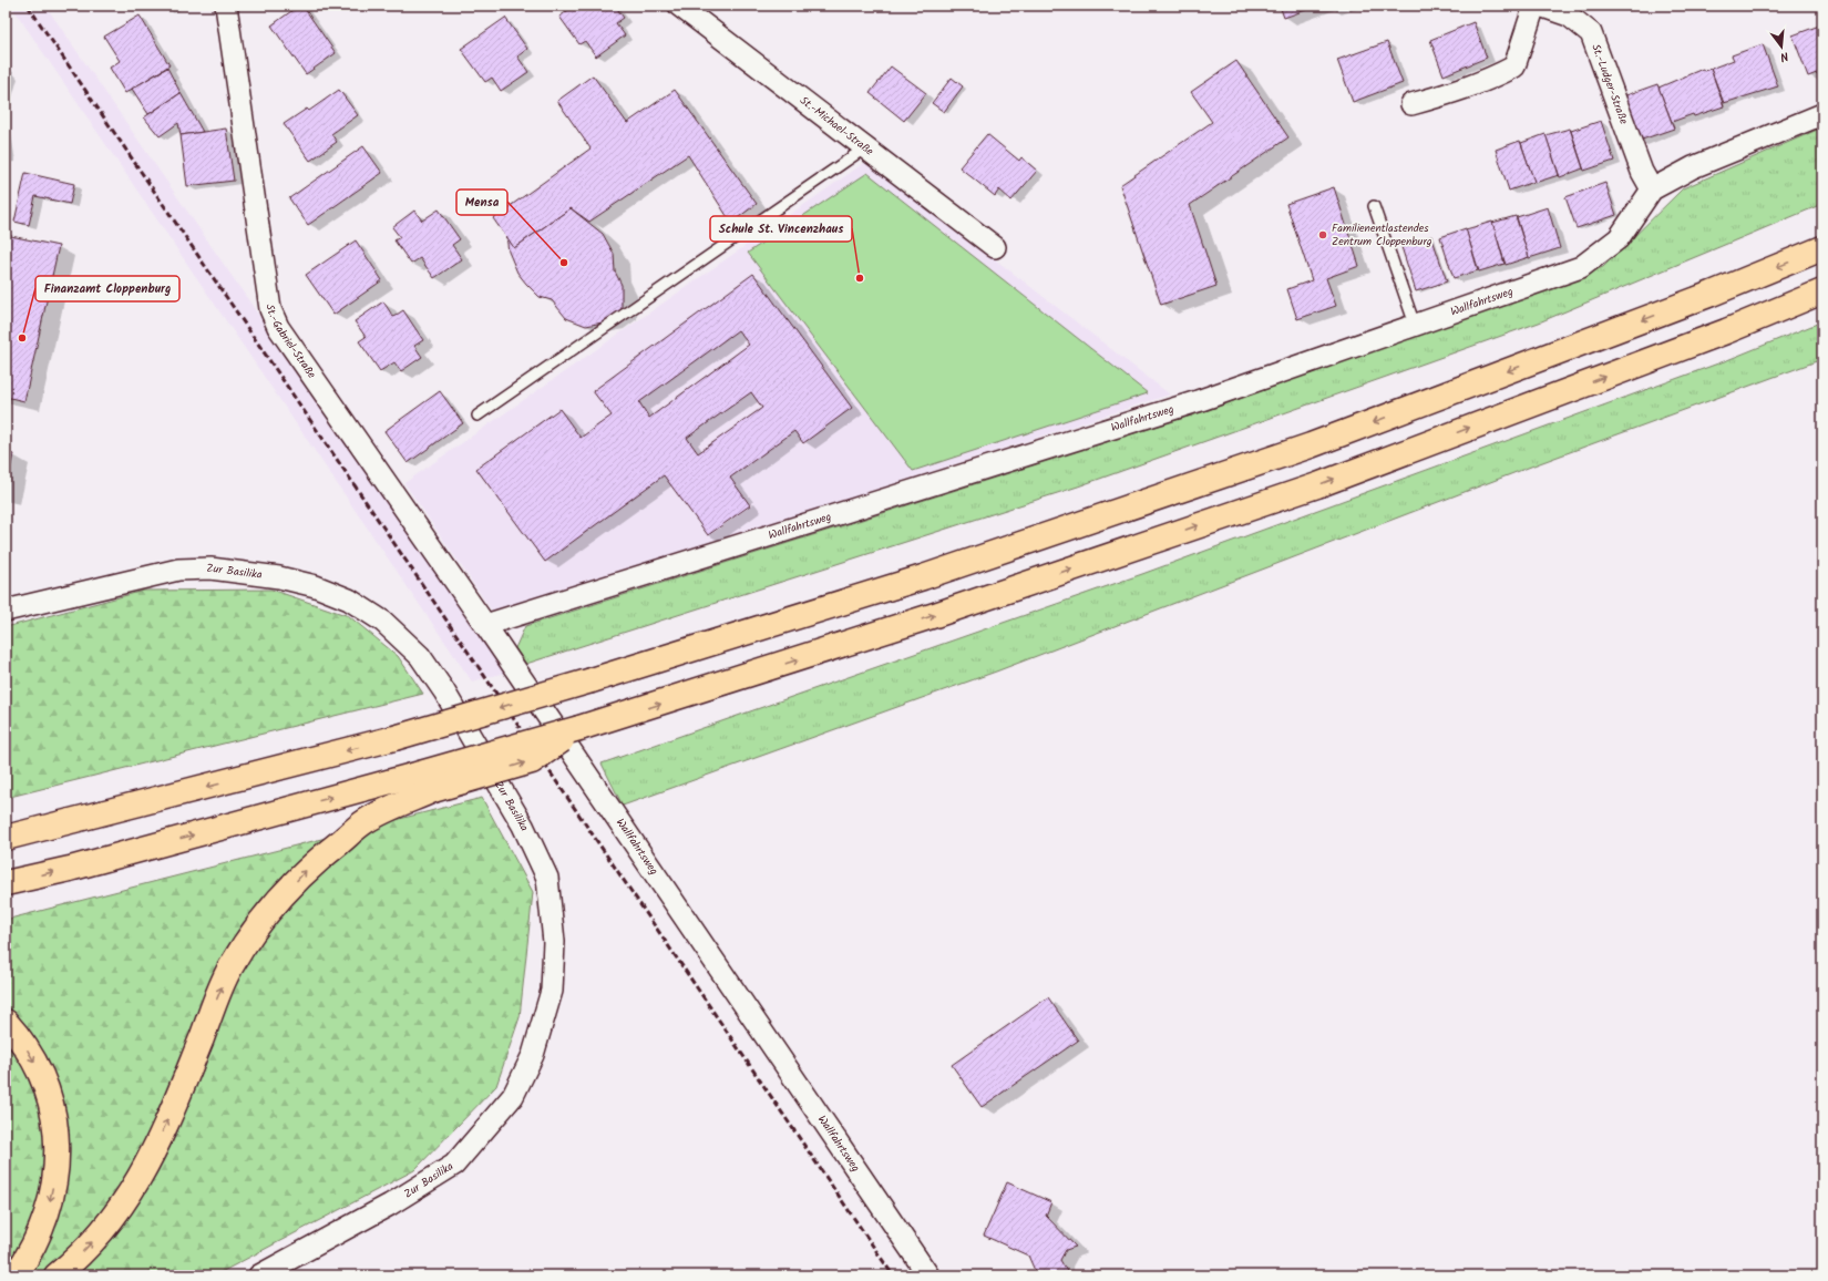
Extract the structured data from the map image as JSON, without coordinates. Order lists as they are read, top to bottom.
{
  "streets": {
    "street": [
      "St.-Ludger-Straße",
      "St.-Michael-Straße",
      "Wallfahrtsweg",
      "St.-Gabriel-Straße",
      "Zur Basilika"
    ]
  },
  "crossings": [
    ["St.-Ludger-Straße", "Wallfahrtsweg"],
    ["Wallfahrtsweg", "St.-Gabriel-Straße"]
  ],
  "places": [
    "Familienentlastendes Zentrum Cloppenburg",
    "Mensa",
    "Schule St. Vincenzhaus",
    "Finanzamt Cloppenburg"
  ],
  "north": "bottom"
}
